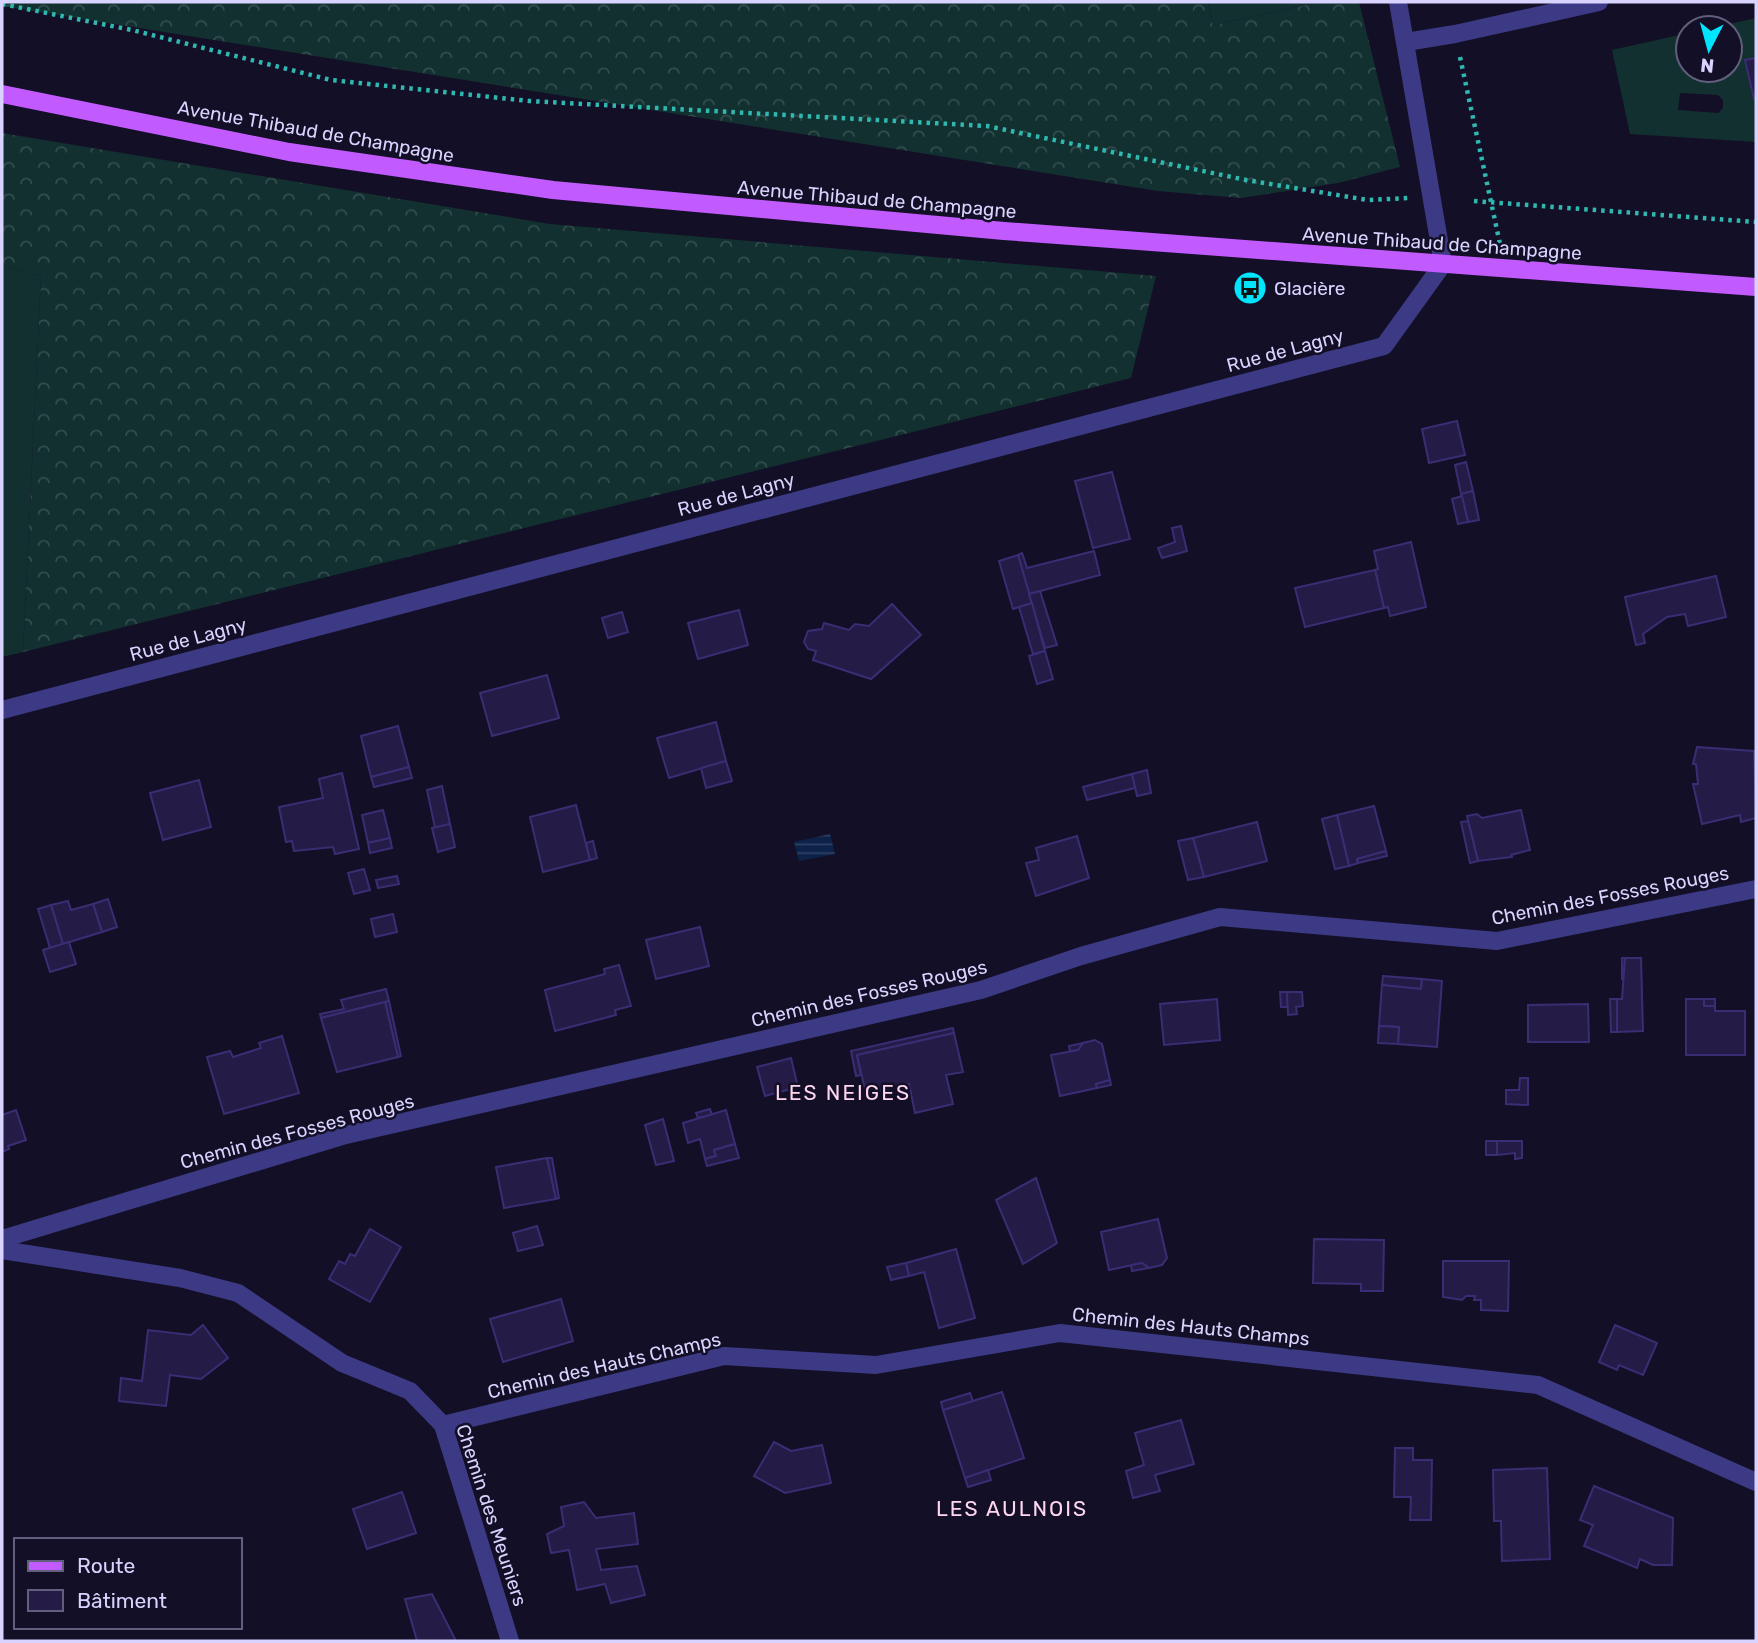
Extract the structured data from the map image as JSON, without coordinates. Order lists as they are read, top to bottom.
{
  "streets": {
    "main road": ["Avenue Thibaud de Champagne"],
    "street": [
      "Rue de Lagny",
      "Chemin des Fosses Rouges",
      "Chemin des Hauts Champs",
      "Chemin des Meuniers"
    ]
  },
  "crossings": [
    ["Avenue Thibaud de Champagne", "Rue de Lagny"],
    ["Chemin des Hauts Champs", "Chemin des Meuniers"]
  ],
  "districts": ["LES NEIGES", "LES AULNOIS"],
  "places": {
    "bus stop": ["Glacière"]
  },
  "legend": ["Route", "Bâtiment"],
  "north": "bottom"
}
